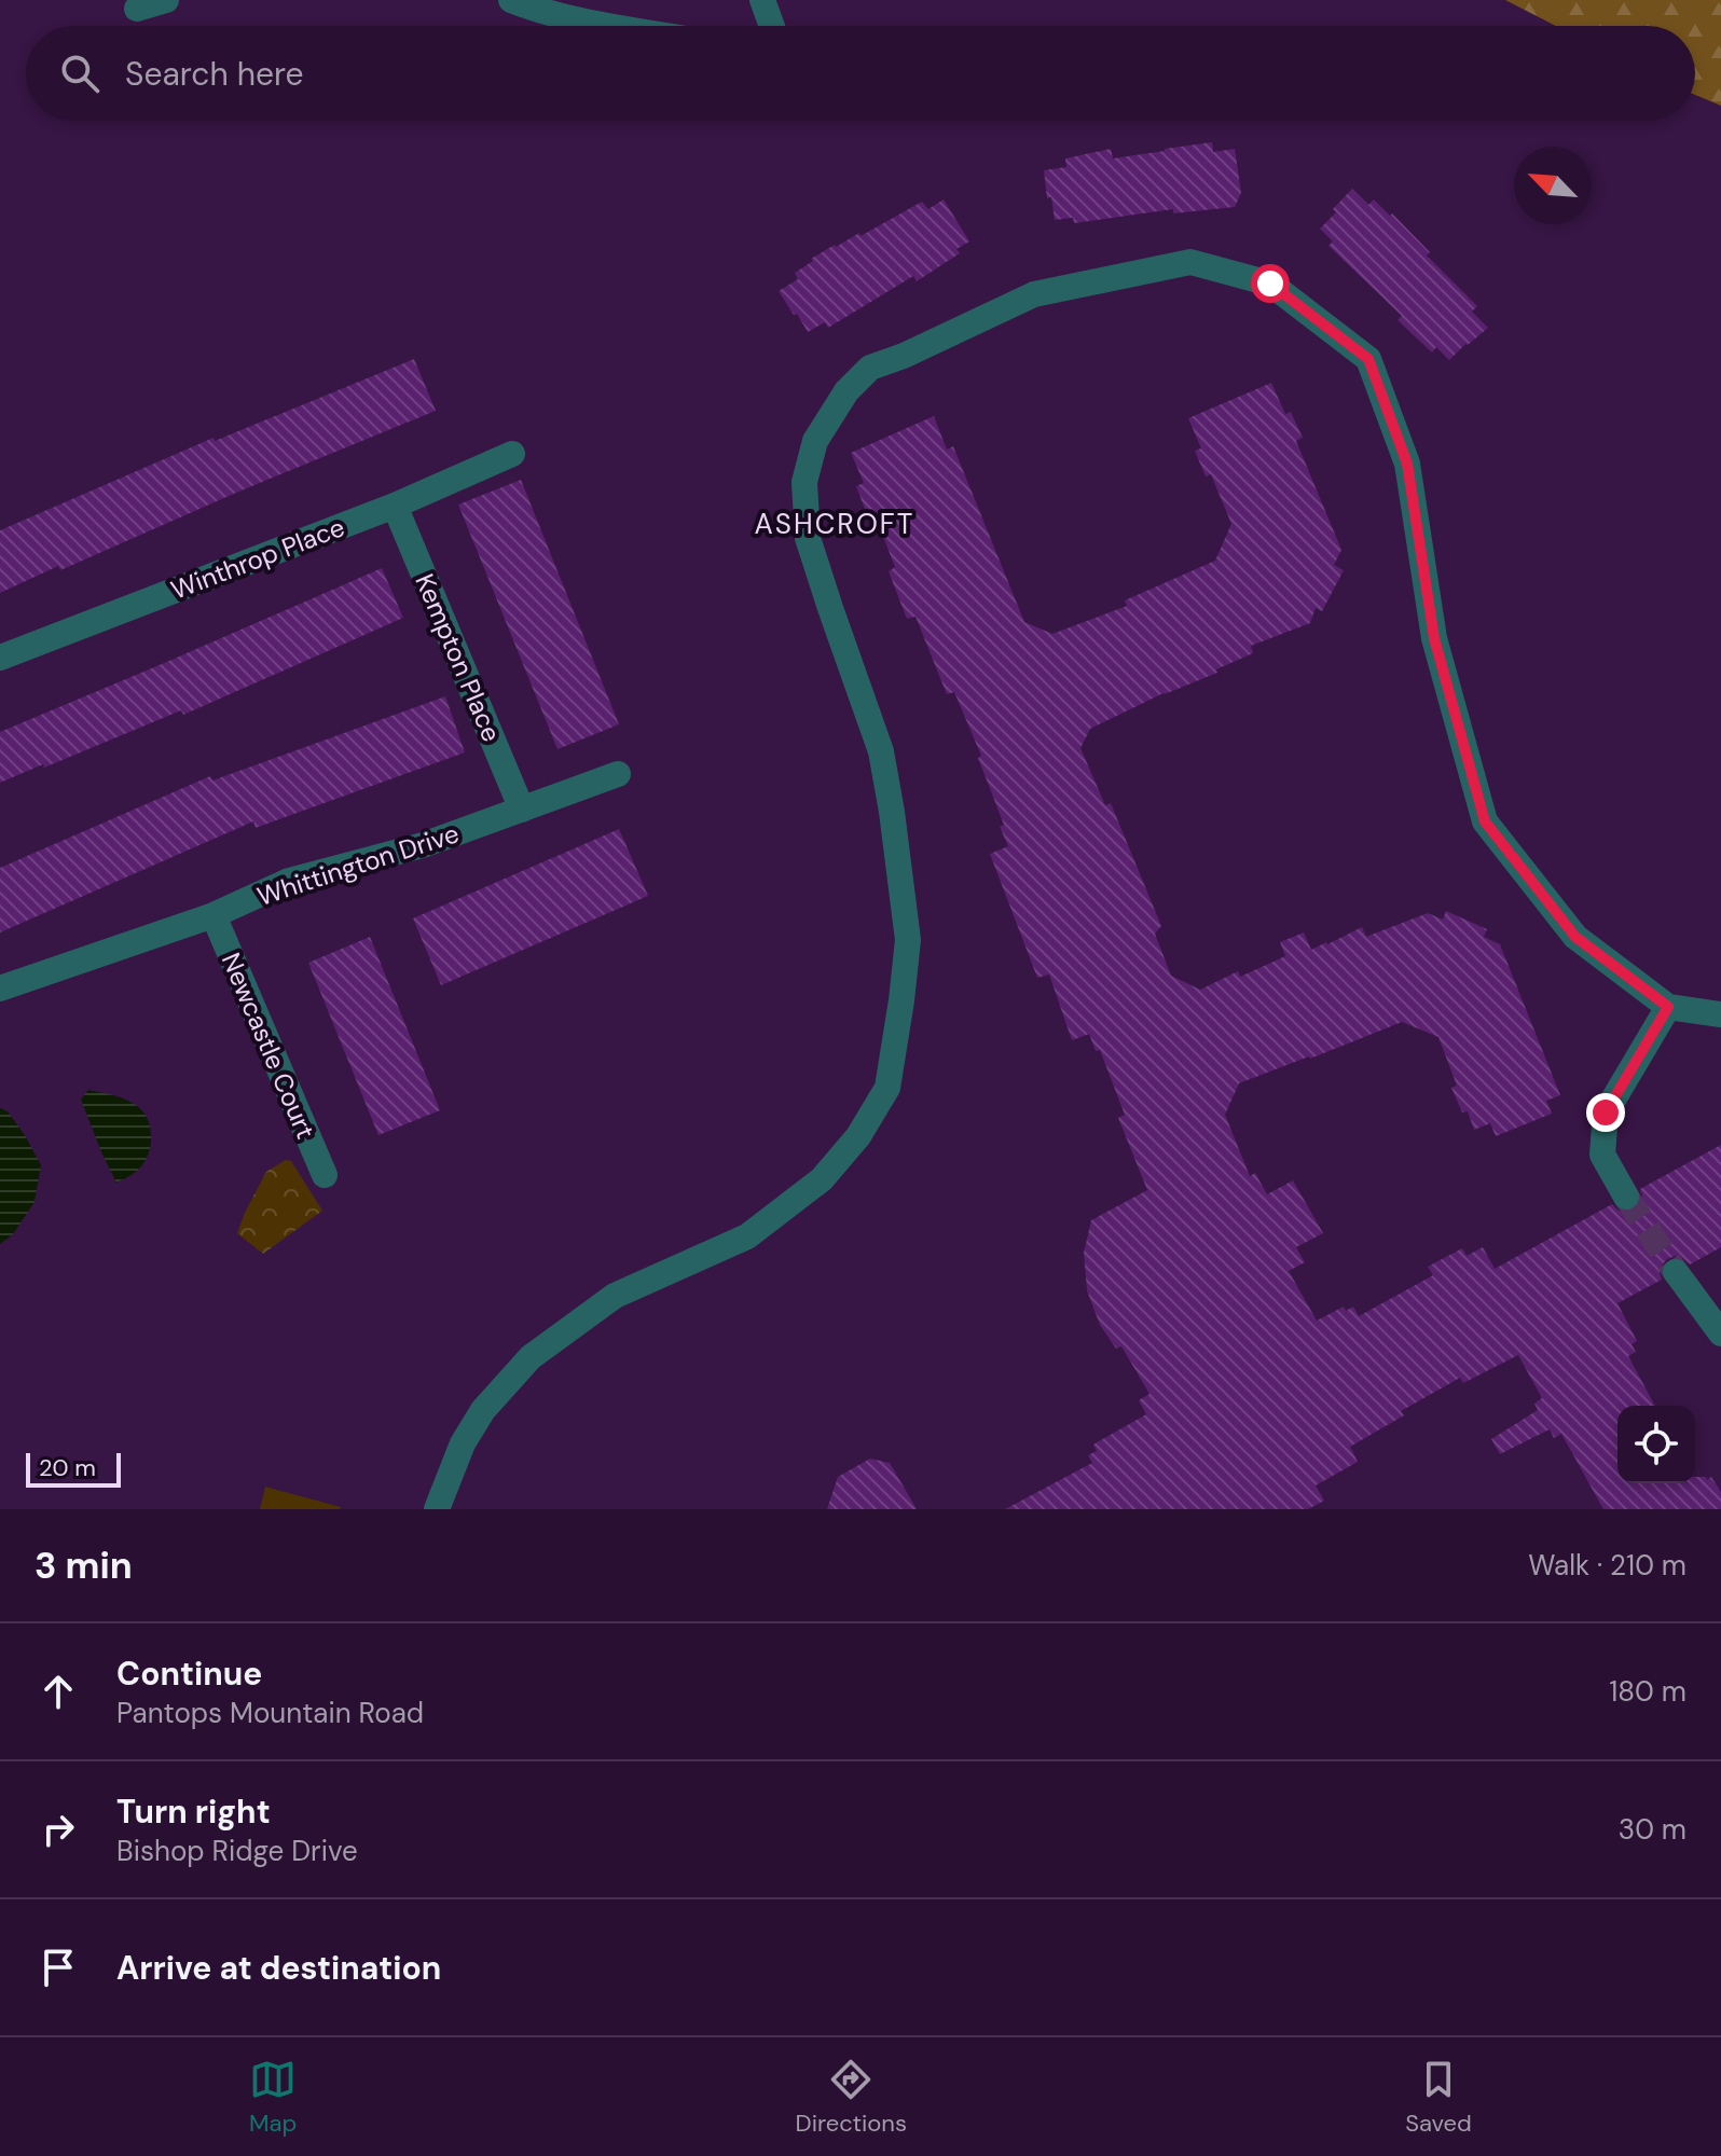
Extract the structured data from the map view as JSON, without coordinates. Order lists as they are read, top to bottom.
{
  "streets": {
    "street": [
      "Winthrop Place",
      "Kempton Place",
      "Whittington Drive",
      "Newcastle Court"
    ]
  },
  "crossings": [
    ["Winthrop Place", "Kempton Place"],
    ["Kempton Place", "Whittington Drive"],
    ["Whittington Drive", "Newcastle Court"]
  ],
  "districts": ["ASHCROFT"],
  "scale_bar": "20 m",
  "north": "top left",
  "page": {
    "search": "Search here",
    "scale": "20 m",
    "heading": ["3 min", "Walk · 210 m"],
    "list": [
      ["Continue", "Pantops Mountain Road", "180 m"],
      ["Turn right", "Bishop Ridge Drive", "30 m"],
      "Arrive at destination"
    ],
    "nav": ["Map", "Directions", "Saved"]
  }
}
